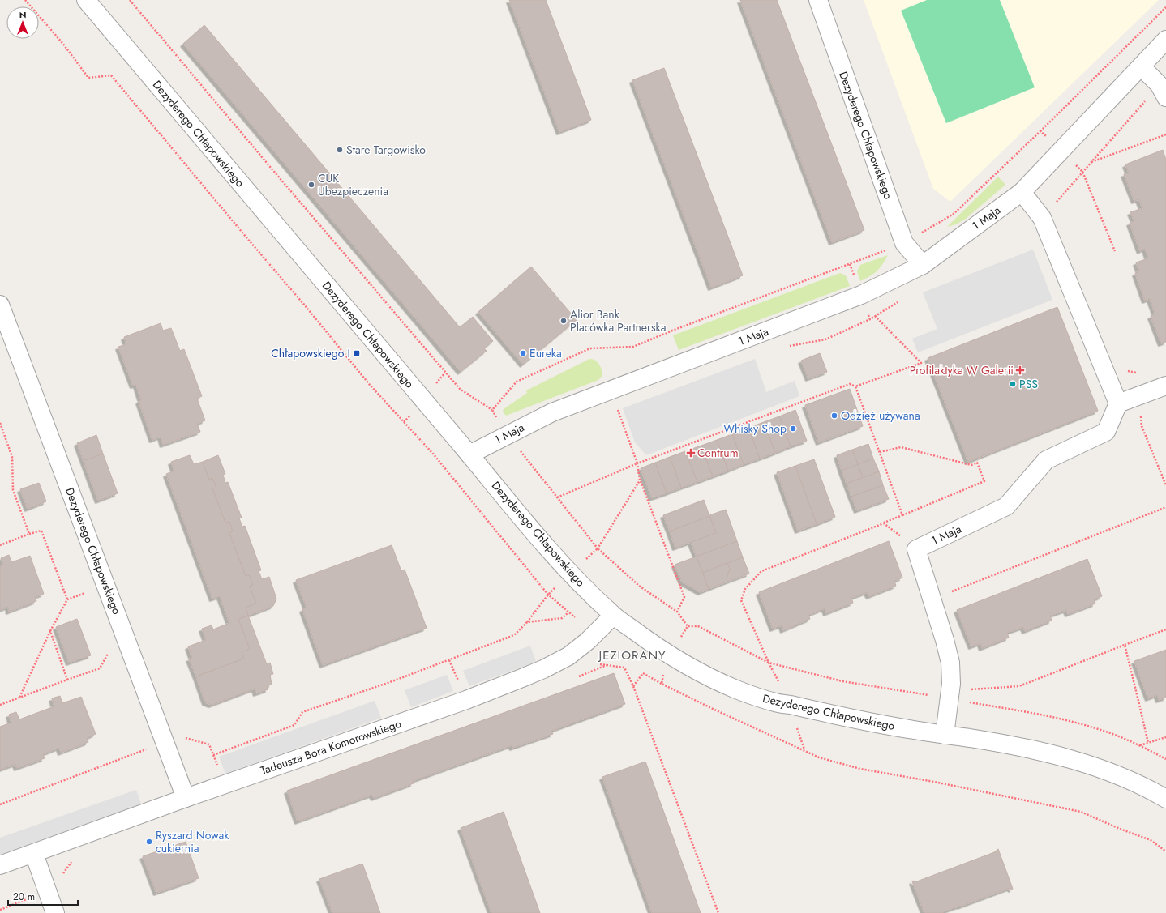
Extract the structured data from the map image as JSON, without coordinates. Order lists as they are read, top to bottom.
{
  "streets": {
    "street": ["Dezyderego Chłapowskiego", "1 Maja", "Tadeusza Bora Komorowskiego"]
  },
  "crossings": [
    ["Dezyderego Chłapowskiego", "1 Maja"],
    ["Dezyderego Chłapowskiego", "Tadeusza Bora Komorowskiego"]
  ],
  "districts": ["JEZIORANY"],
  "places": {
    "other": [
      "Stare Targowisko",
      "CUK Ubezpieczenia",
      "Alior Bank Placówka Partnerska",
      "Eureka",
      "PSS",
      "Odzież używana",
      "Whisky Shop",
      "Ryszard Nowak cukiernia"
    ],
    "transit": ["Chłapowskiego I"],
    "health": ["Profilaktyka W Galerii", "Centrum"]
  },
  "scale_bar": "20 m",
  "north": "top"
}
